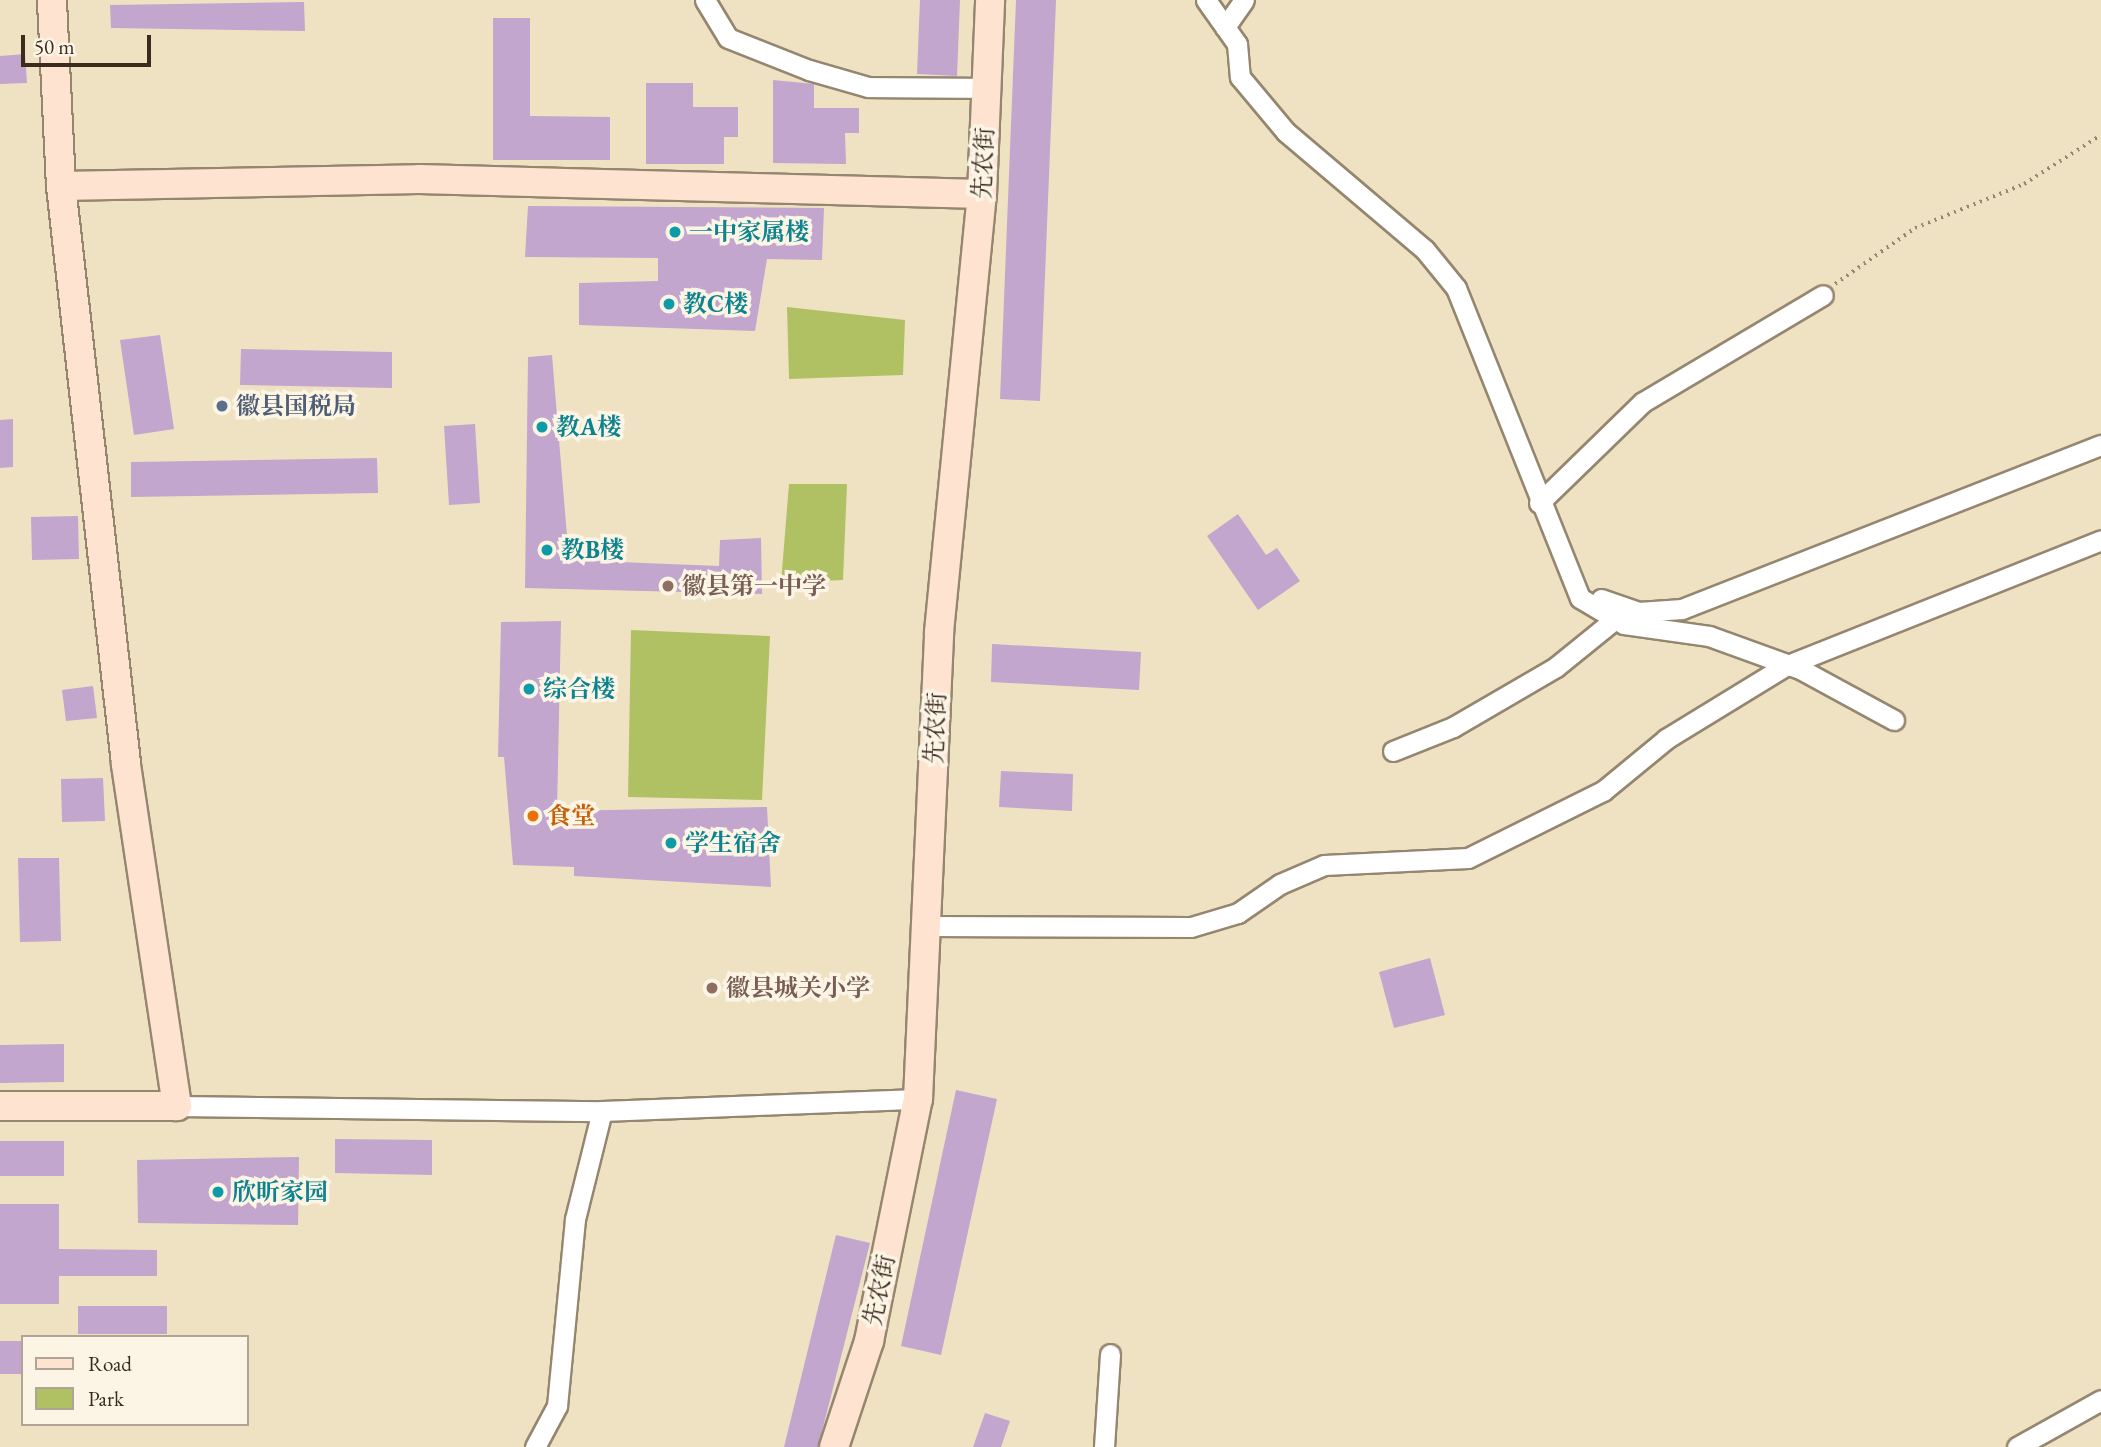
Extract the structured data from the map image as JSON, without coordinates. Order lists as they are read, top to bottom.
{
  "streets": {
    "street": ["先农街"]
  },
  "places": [
    "一中家属楼",
    "教C楼",
    "徽县国税局",
    "教A楼",
    "教B楼",
    "徽县第一中学",
    "综合楼",
    "食堂",
    "学生宿舍",
    "徽县城关小学",
    "欣昕家园"
  ],
  "legend": ["Road", "Park"],
  "scale_bar": "50 m"
}
